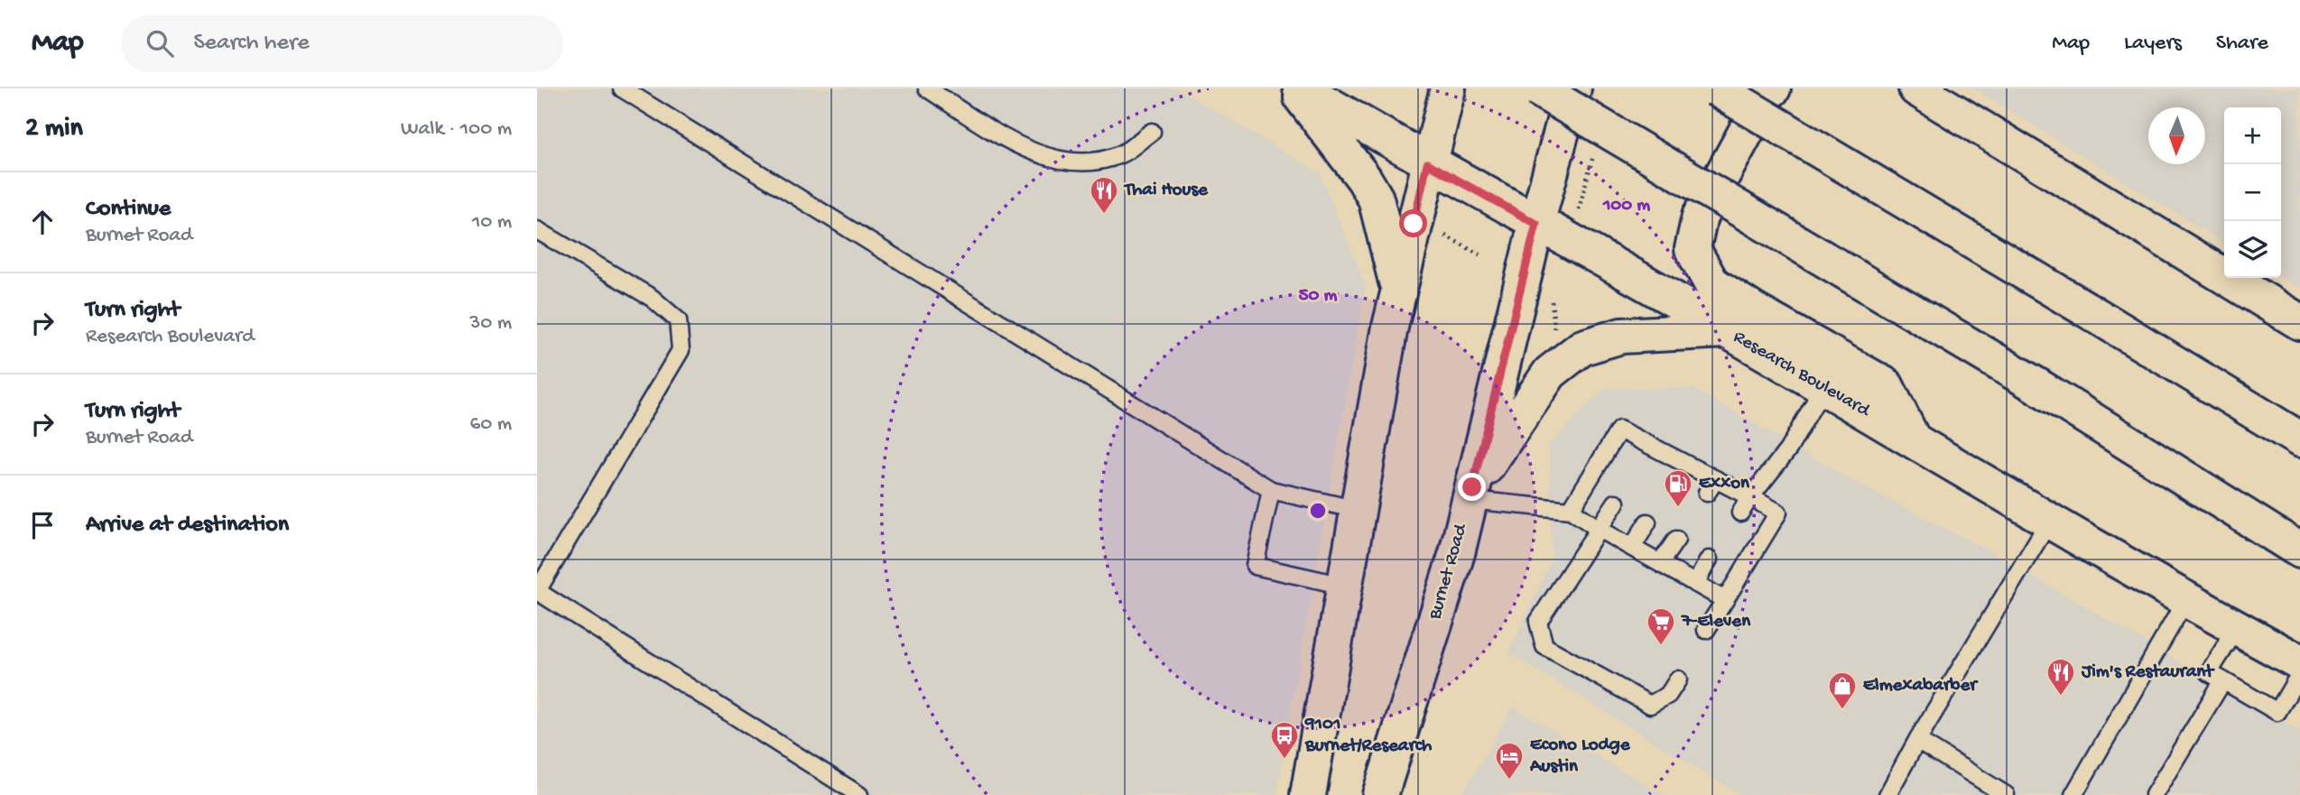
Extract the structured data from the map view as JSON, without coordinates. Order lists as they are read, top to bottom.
{
  "streets": {
    "main road": ["Research Boulevard", "Burnet Road"]
  },
  "crossings": [
    ["Research Boulevard", "Burnet Road"]
  ],
  "places": {
    "restaurant": ["Thai House", "Jim's Restaurant"],
    "fuel station": ["Exxon"],
    "supermarket": ["7-Eleven"],
    "shop": ["Elmexabarber"],
    "bus stop": ["9101 Burnet/Research"],
    "hotel": ["Econo Lodge Austin"]
  },
  "north": "bottom",
  "page": {
    "header": "Map",
    "search": "Search here",
    "nav": ["Map", "Layers", "Share"],
    "heading": ["2 min", "Walk · 100 m"],
    "map_buttons": ["+", "−"],
    "list": [
      ["Continue", "Burnet Road", "10 m"],
      ["Turn right", "Research Boulevard", "30 m"],
      ["Turn right", "Burnet Road", "60 m"],
      "Arrive at destination"
    ]
  },
  "rings": ["100 m", "50 m"]
}
